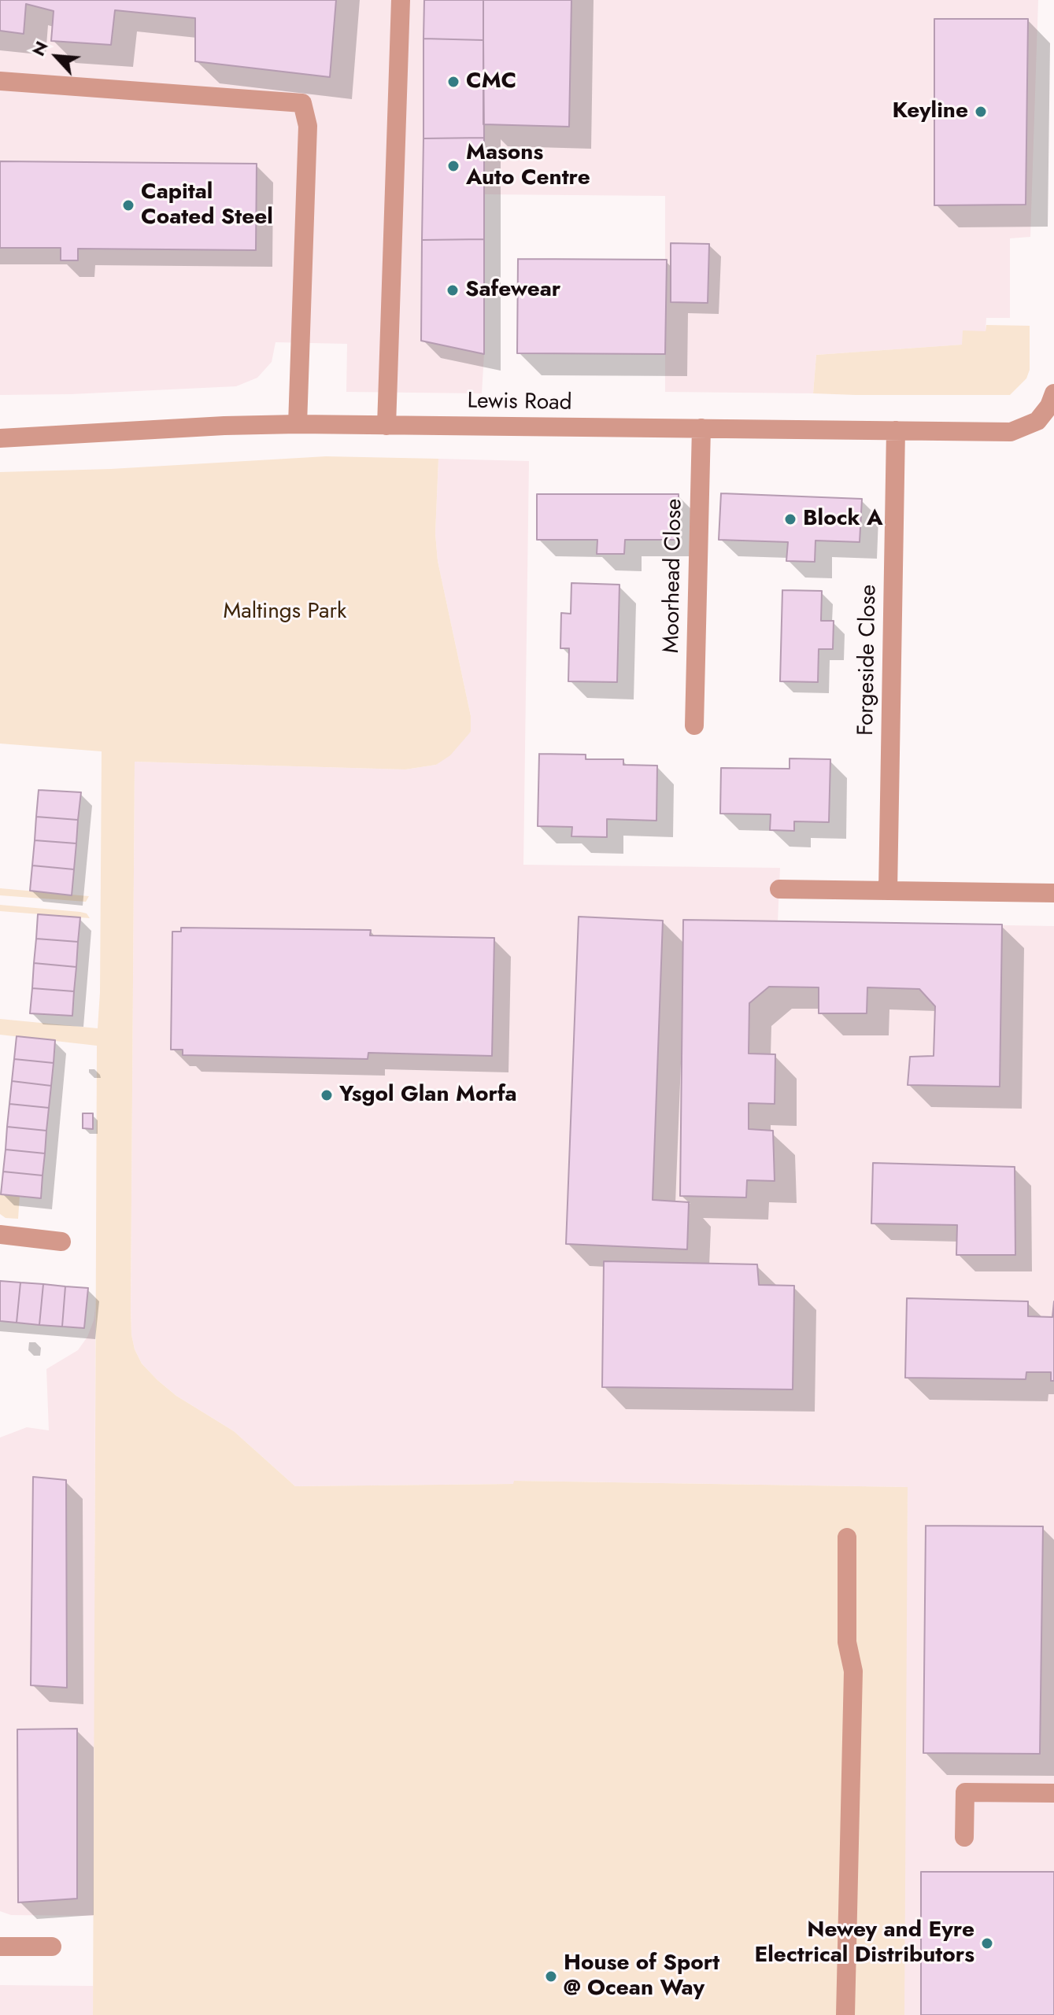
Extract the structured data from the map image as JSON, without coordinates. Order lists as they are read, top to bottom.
{
  "streets": {
    "street": ["Lewis Road", "Moorhead Close", "Forgeside Close"]
  },
  "crossings": [
    ["Lewis Road", "Moorhead Close"],
    ["Lewis Road", "Forgeside Close"]
  ],
  "parks": ["Maltings Park"],
  "places": [
    "CMC",
    "Keyline",
    "Masons Auto Centre",
    "Capital Coated Steel",
    "Safewear",
    "Block A",
    "Ysgol Glan Morfa",
    "Newey and Eyre Electrical Distributors",
    "House of Sport @ Ocean Way"
  ],
  "north": "top left"
}
